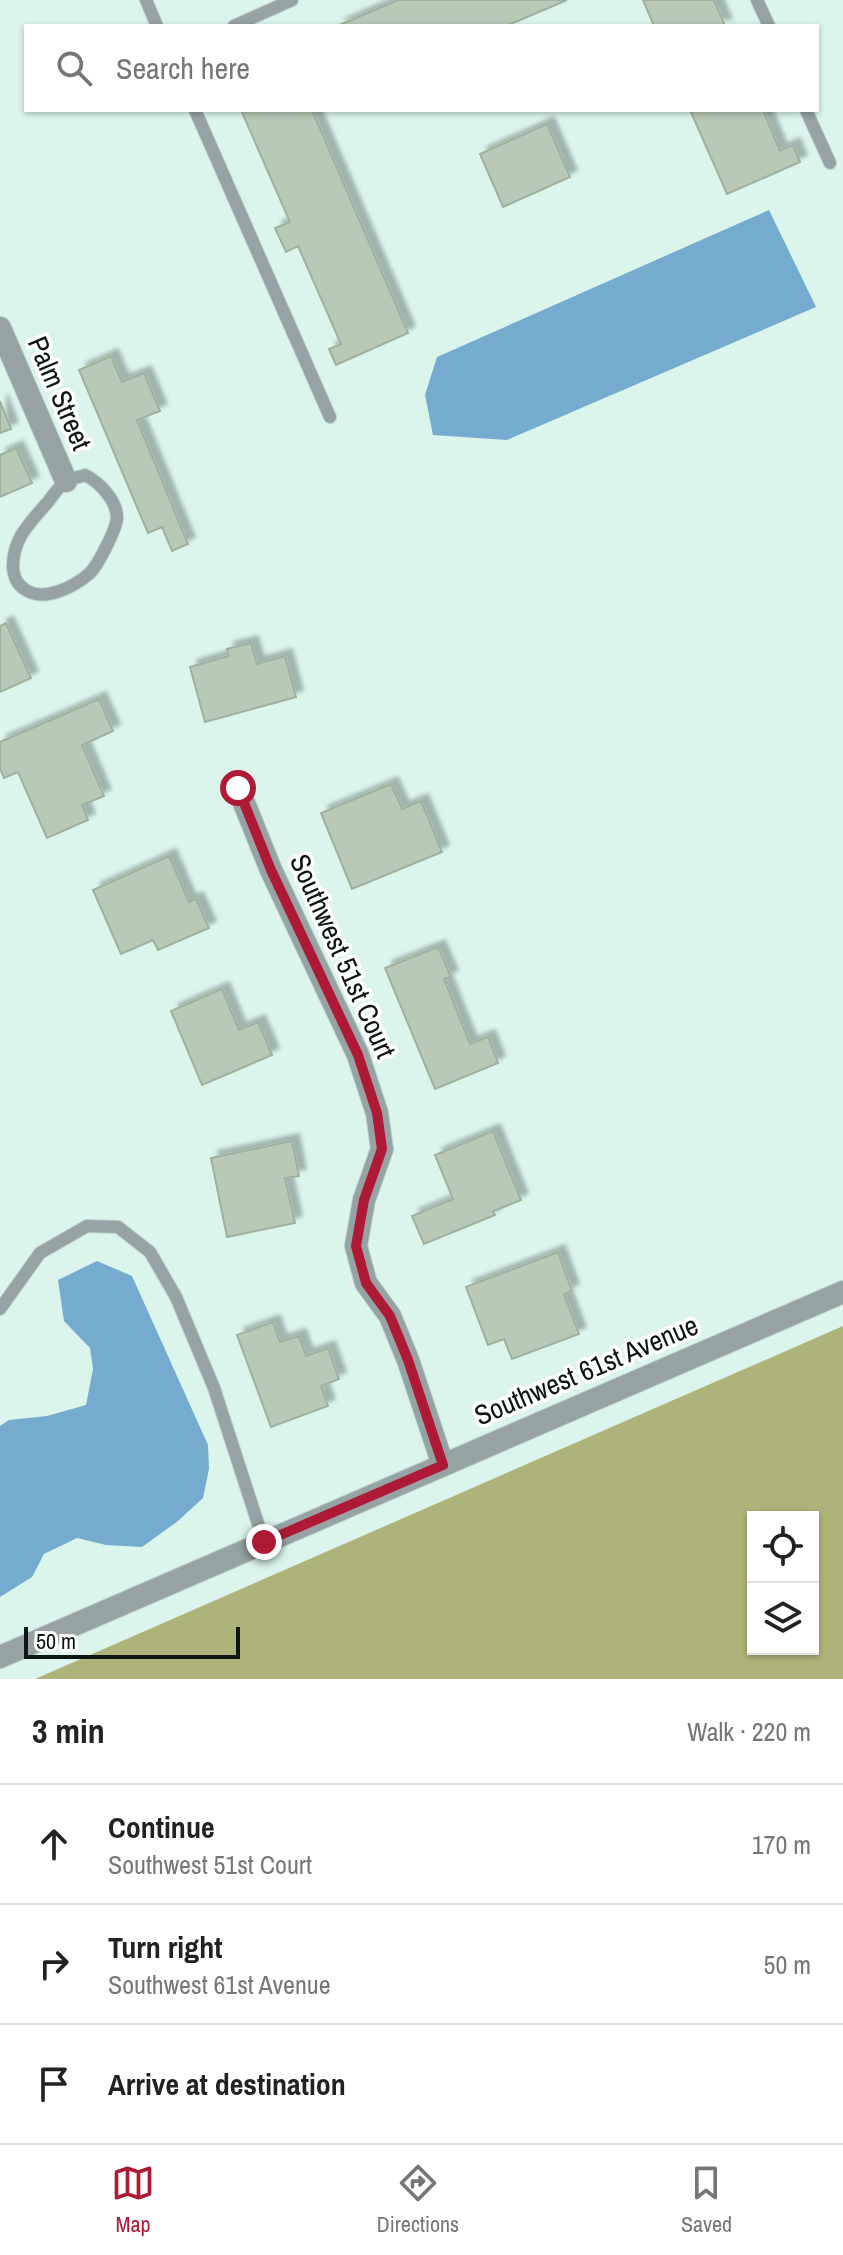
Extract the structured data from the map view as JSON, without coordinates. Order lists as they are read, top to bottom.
{
  "streets": {
    "street": ["Palm Street", "Southwest 51st Court", "Southwest 61st Avenue"]
  },
  "crossings": [
    ["Southwest 51st Court", "Southwest 61st Avenue"]
  ],
  "scale_bar": "50 m",
  "page": {
    "search": "Search here",
    "scale": "50 m",
    "heading": ["3 min", "Walk · 220 m"],
    "list": [
      ["Continue", "Southwest 51st Court", "170 m"],
      ["Turn right", "Southwest 61st Avenue", "50 m"],
      "Arrive at destination"
    ],
    "nav": ["Map", "Directions", "Saved"]
  }
}
